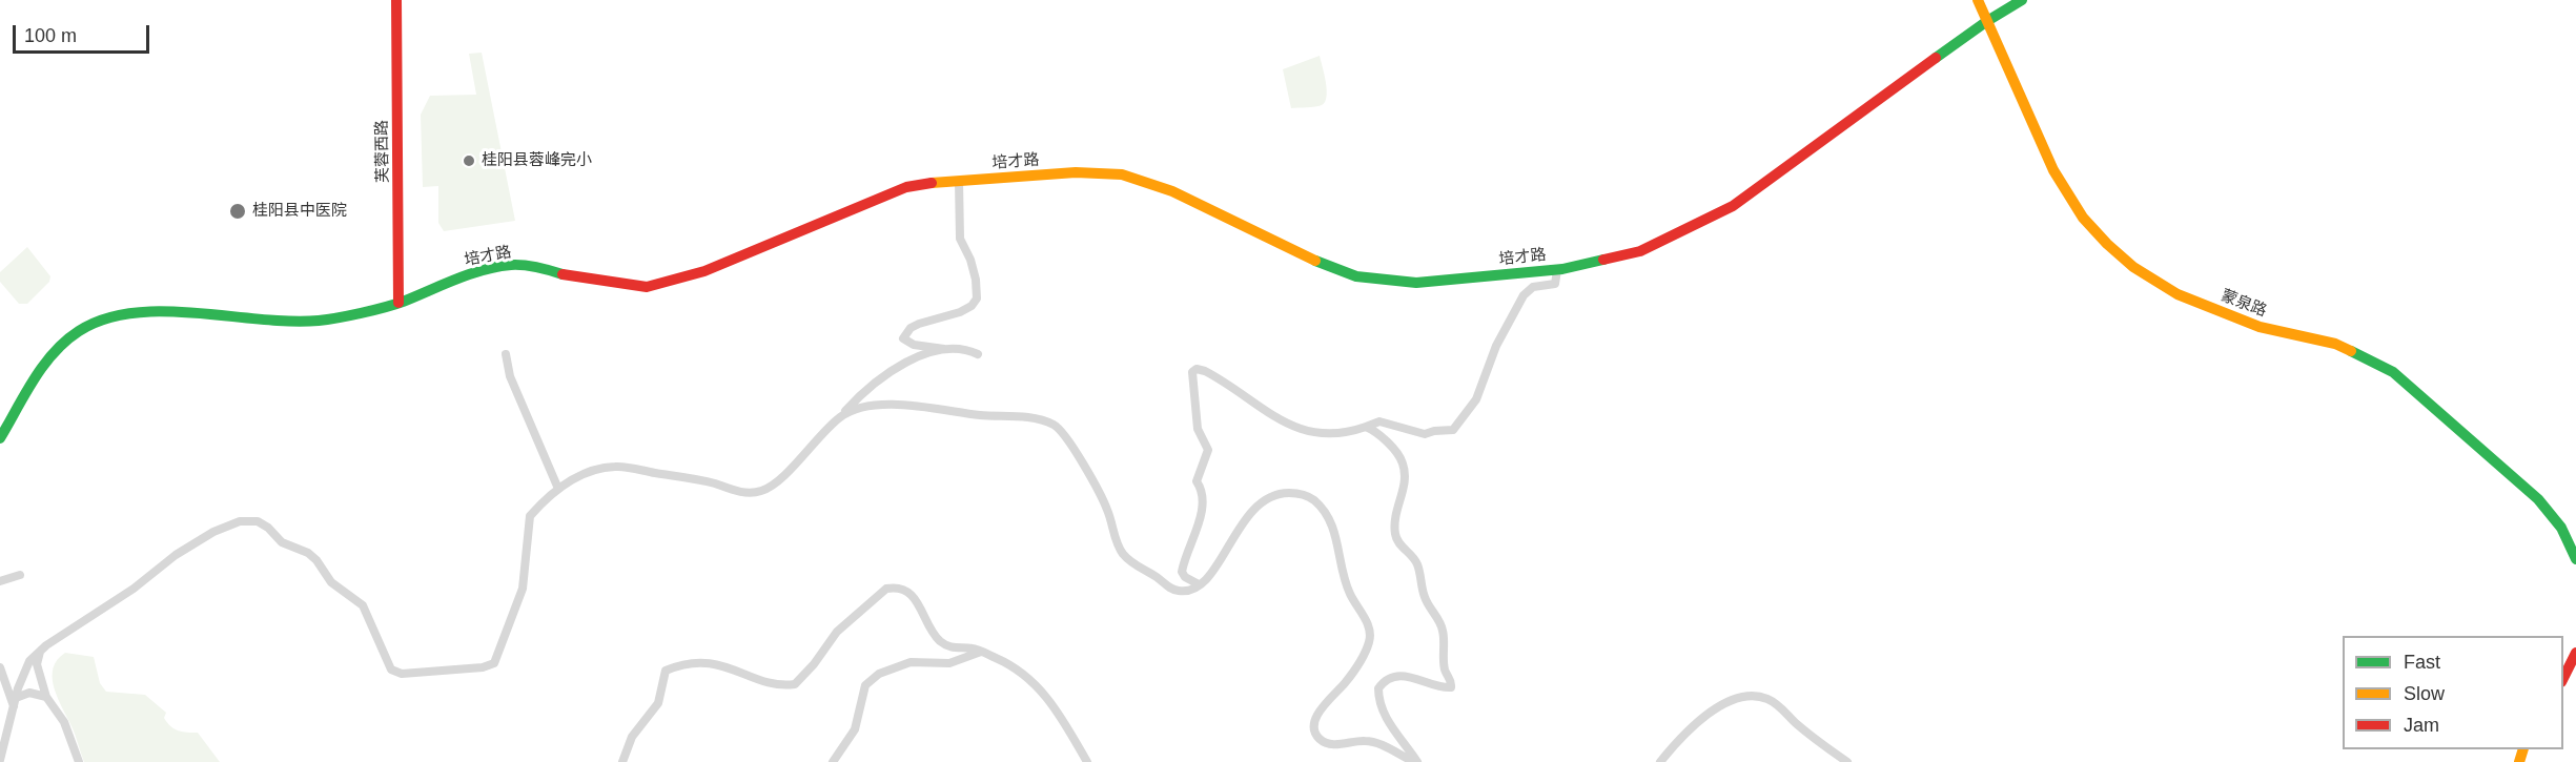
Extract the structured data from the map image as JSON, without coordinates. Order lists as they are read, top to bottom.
{
  "streets": {
    "street": ["芙蓉西路", "培才路", "蒙泉路"]
  },
  "crossings": [
    ["芙蓉西路", "培才路"],
    ["培才路", "蒙泉路"]
  ],
  "places": ["桂阳县蓉峰完小", "桂阳县中医院"],
  "legend": ["Fast", "Slow", "Jam"],
  "scale_bar": "100 m"
}
